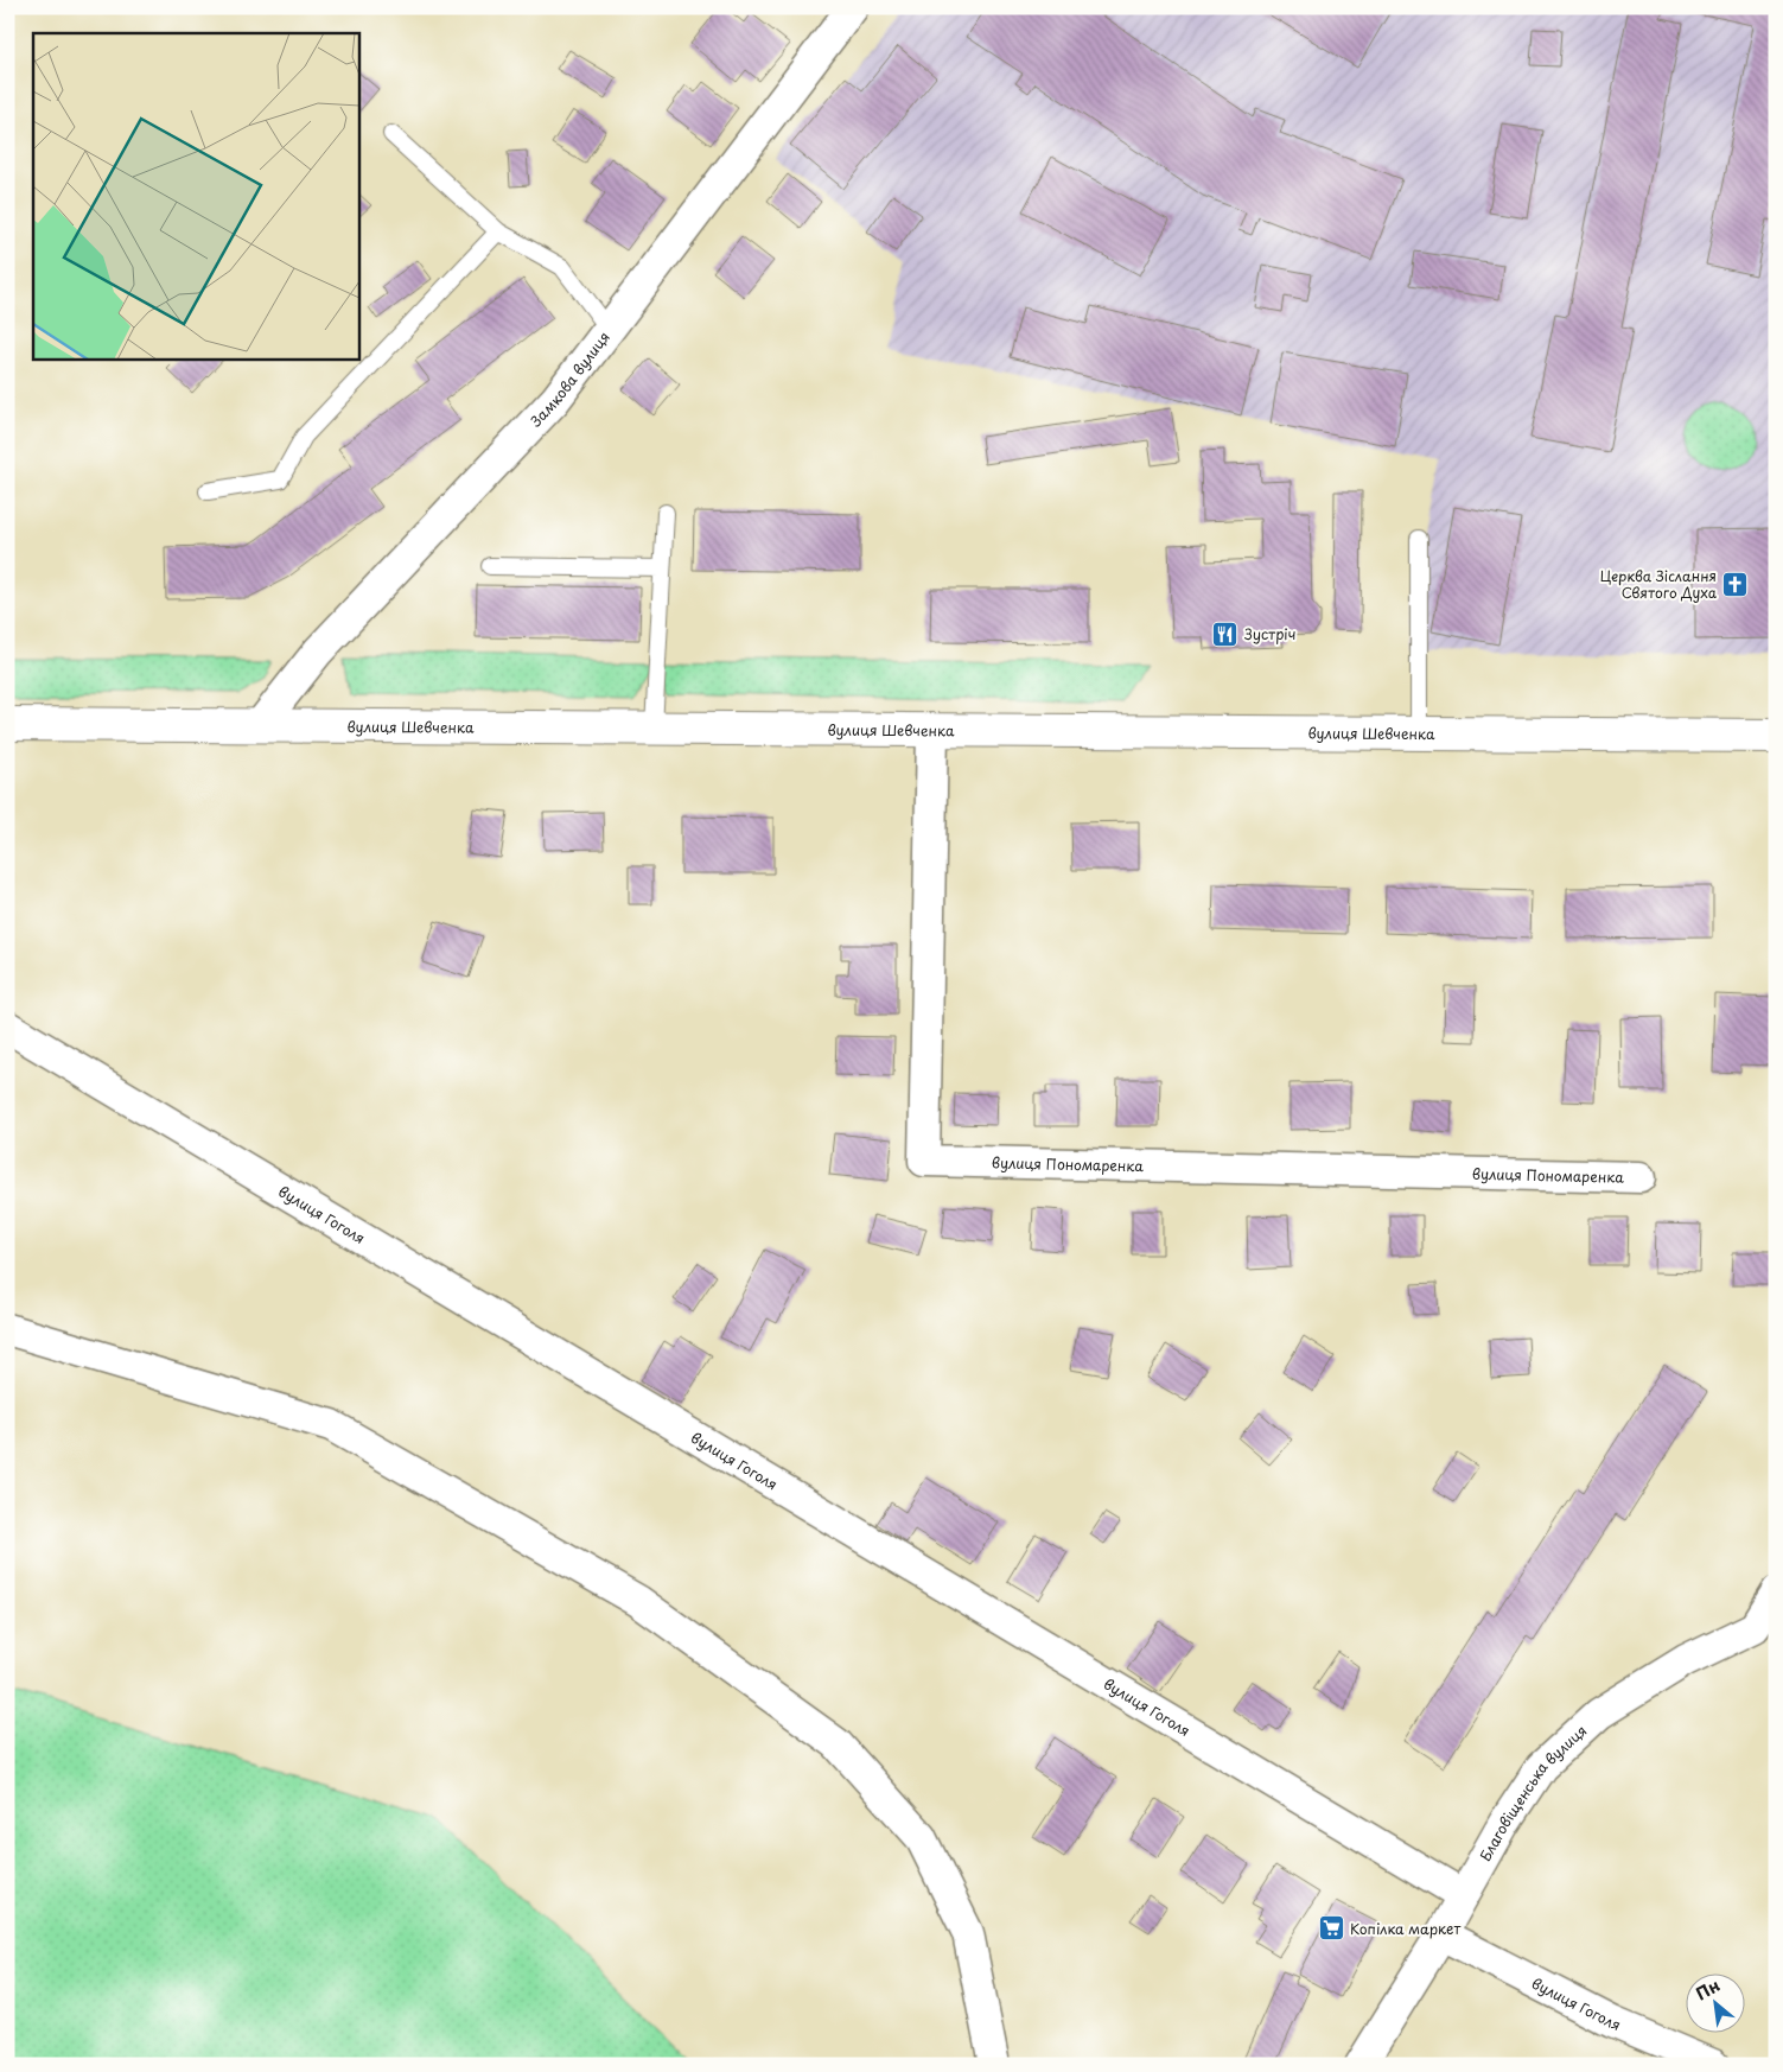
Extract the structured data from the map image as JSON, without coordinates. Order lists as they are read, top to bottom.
{
  "streets": {
    "main road": ["вулиця Шевченка"],
    "street": [
      "Замкова вулиця",
      "вулиця Пономаренка",
      "вулиця Гоголя",
      "Благовіщенська вулиця"
    ]
  },
  "crossings": [
    ["Замкова вулиця", "вулиця Шевченка"],
    ["вулиця Шевченка", "вулиця Пономаренка"],
    ["вулиця Гоголя", "Благовіщенська вулиця"]
  ],
  "places": {
    "church": ["Церква Зіслання Святого Духа"],
    "restaurant": ["Зустріч"],
    "supermarket": ["Копілка маркет"]
  },
  "north": "top left"
}
